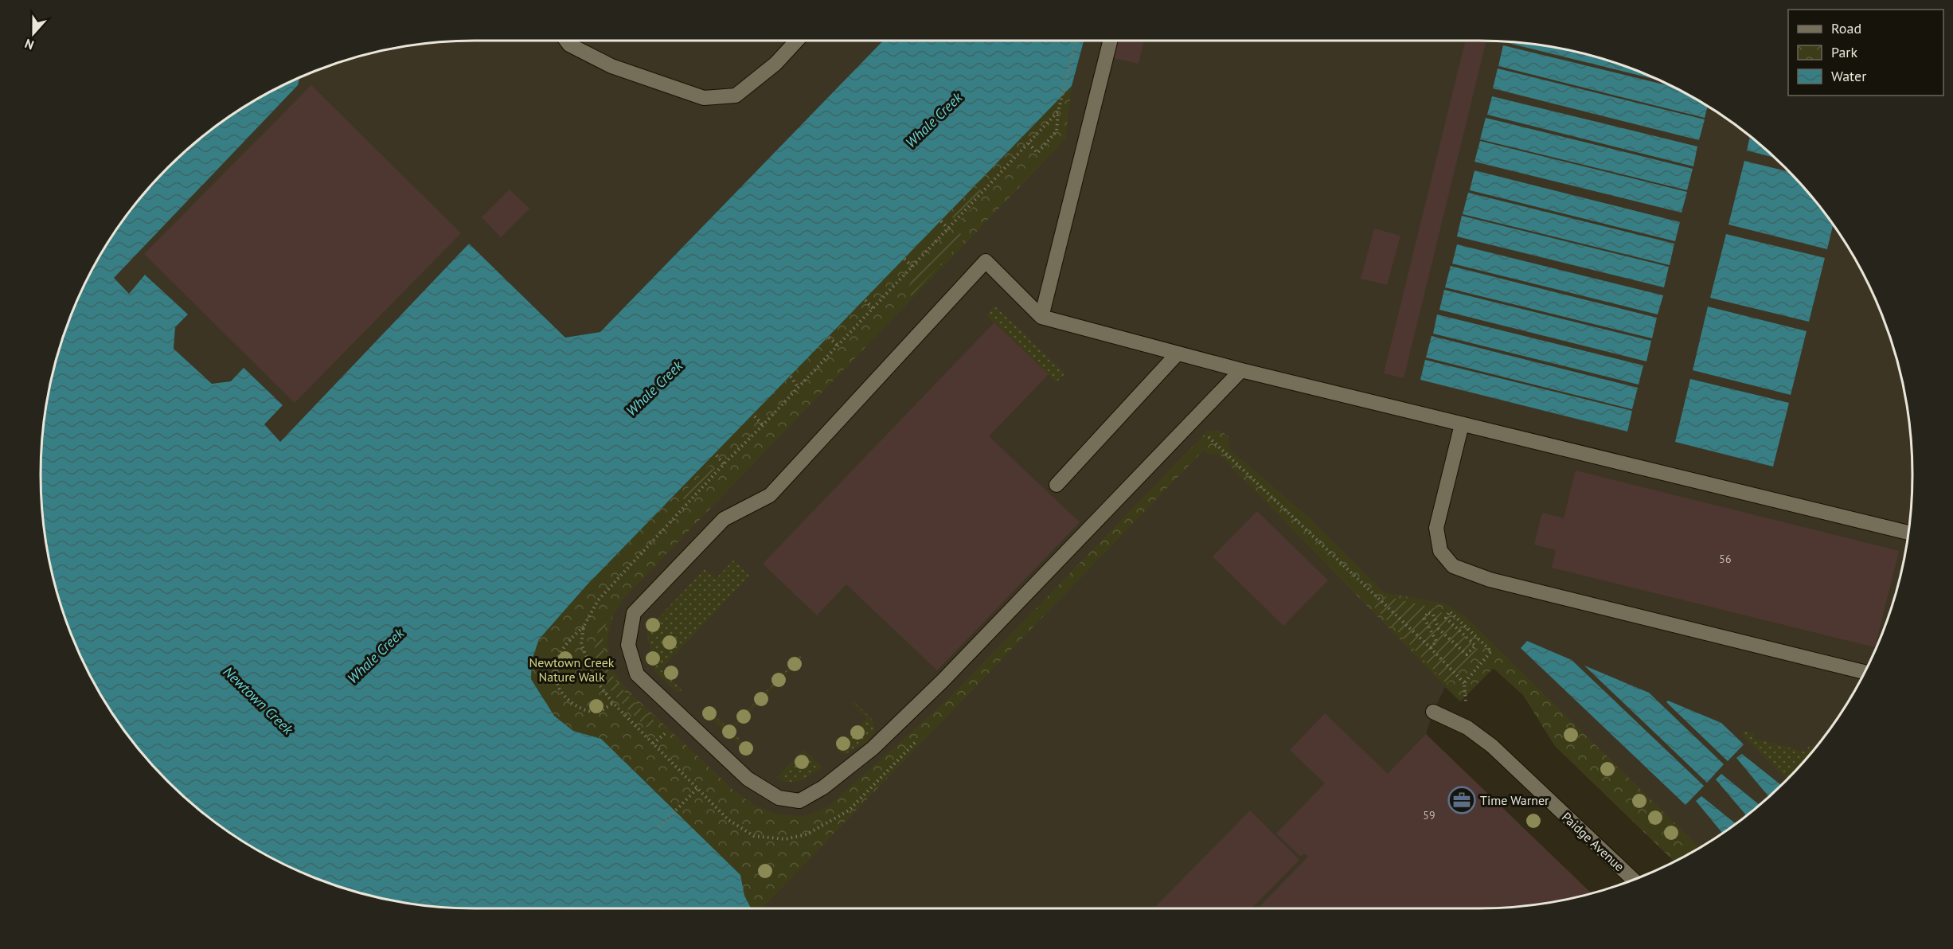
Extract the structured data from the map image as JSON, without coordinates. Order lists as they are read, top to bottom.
{
  "streets": {
    "street": ["Paidge Avenue"]
  },
  "water": ["Whale Creek", "Newtown Creek"],
  "parks": ["Newtown Creek Nature Walk"],
  "places": {
    "office": ["Time Warner"]
  },
  "house_numbers": ["56", "59"],
  "legend": ["Road", "Park", "Water"],
  "north": "bottom"
}
